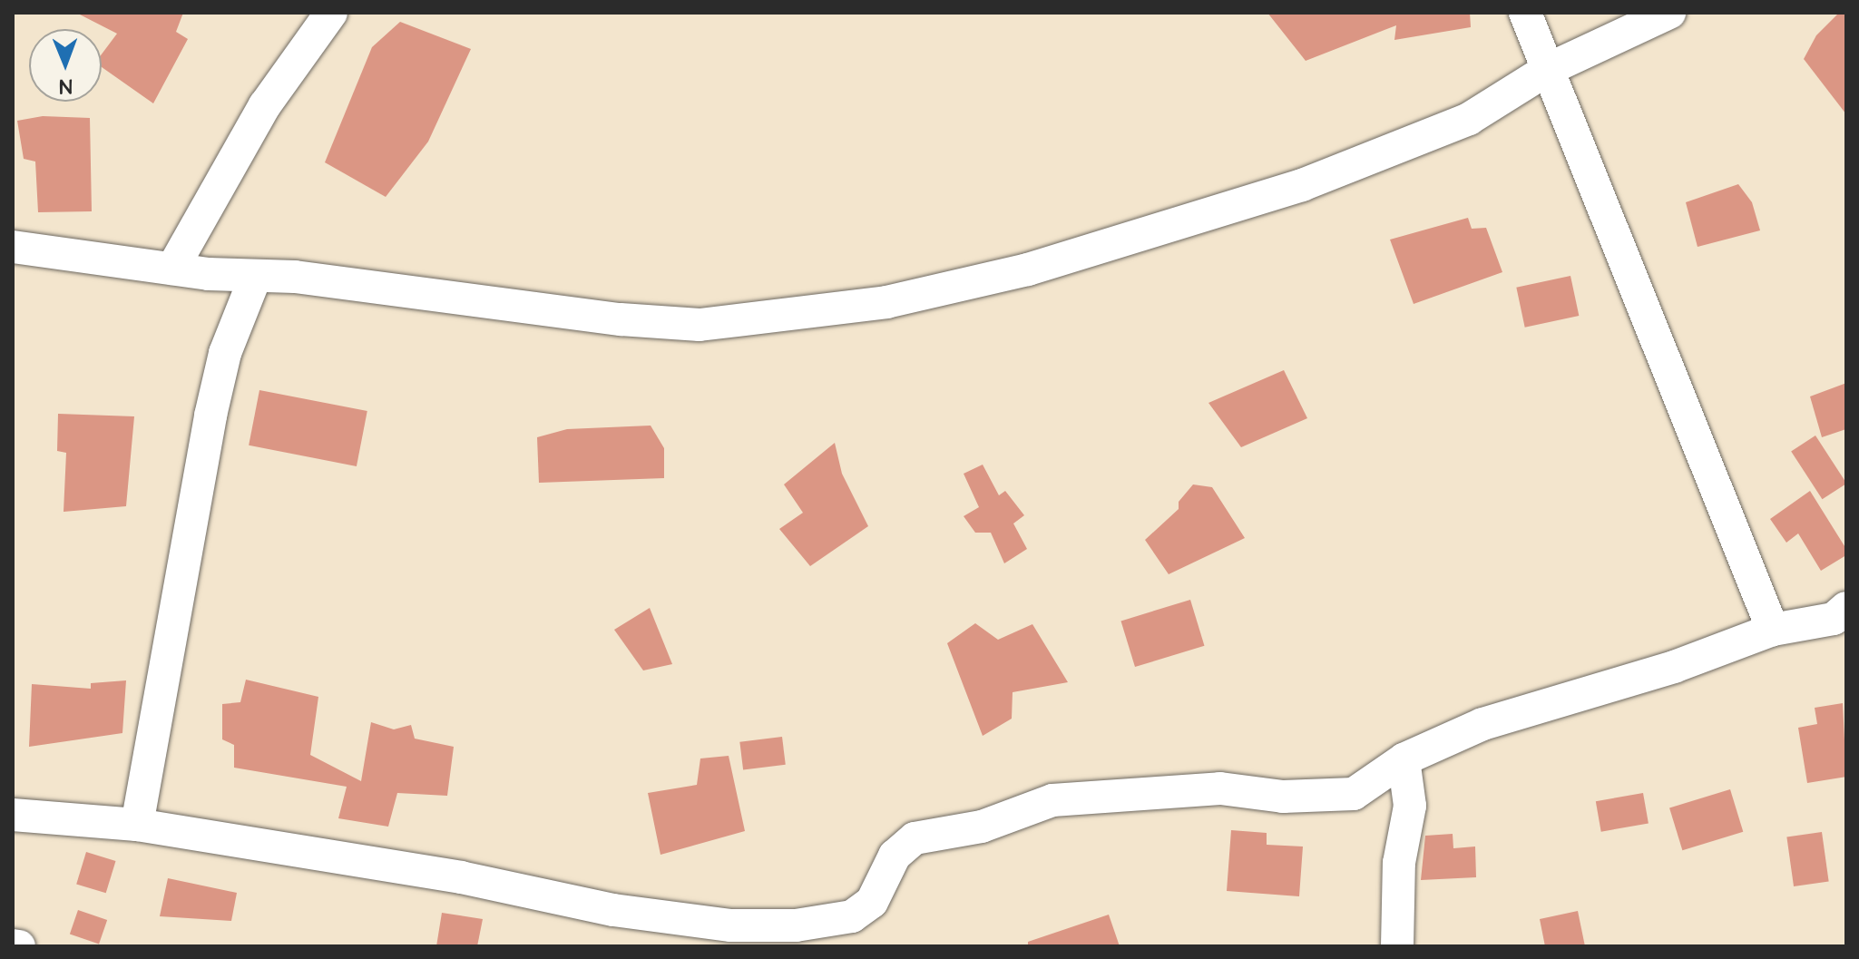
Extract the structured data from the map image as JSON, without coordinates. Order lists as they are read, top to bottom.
{
  "north": "bottom"
}
